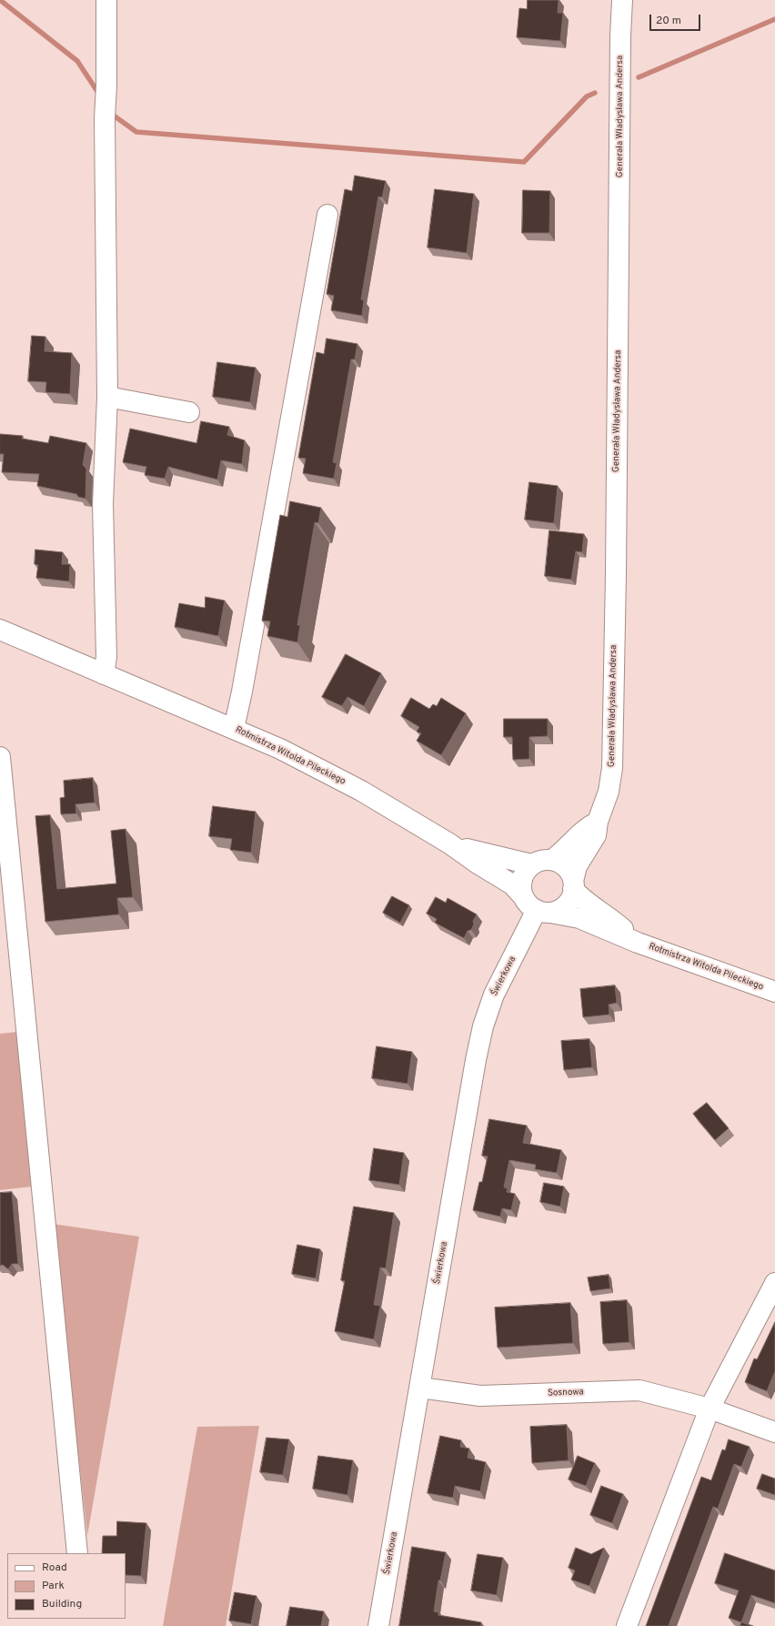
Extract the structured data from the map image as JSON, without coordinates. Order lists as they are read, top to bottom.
{
  "streets": {
    "street": [
      "Generała Władysława Andersa",
      "Rotmistrza Witolda Pileckiego",
      "Świerkowa",
      "Sosnowa"
    ]
  },
  "crossings": [
    ["Generała Władysława Andersa", "Rotmistrza Witolda Pileckiego"],
    ["Generała Władysława Andersa", "Świerkowa"],
    ["Rotmistrza Witolda Pileckiego", "Świerkowa"],
    ["Świerkowa", "Sosnowa"]
  ],
  "legend": ["Road", "Park", "Building"],
  "scale_bar": "20 m"
}
